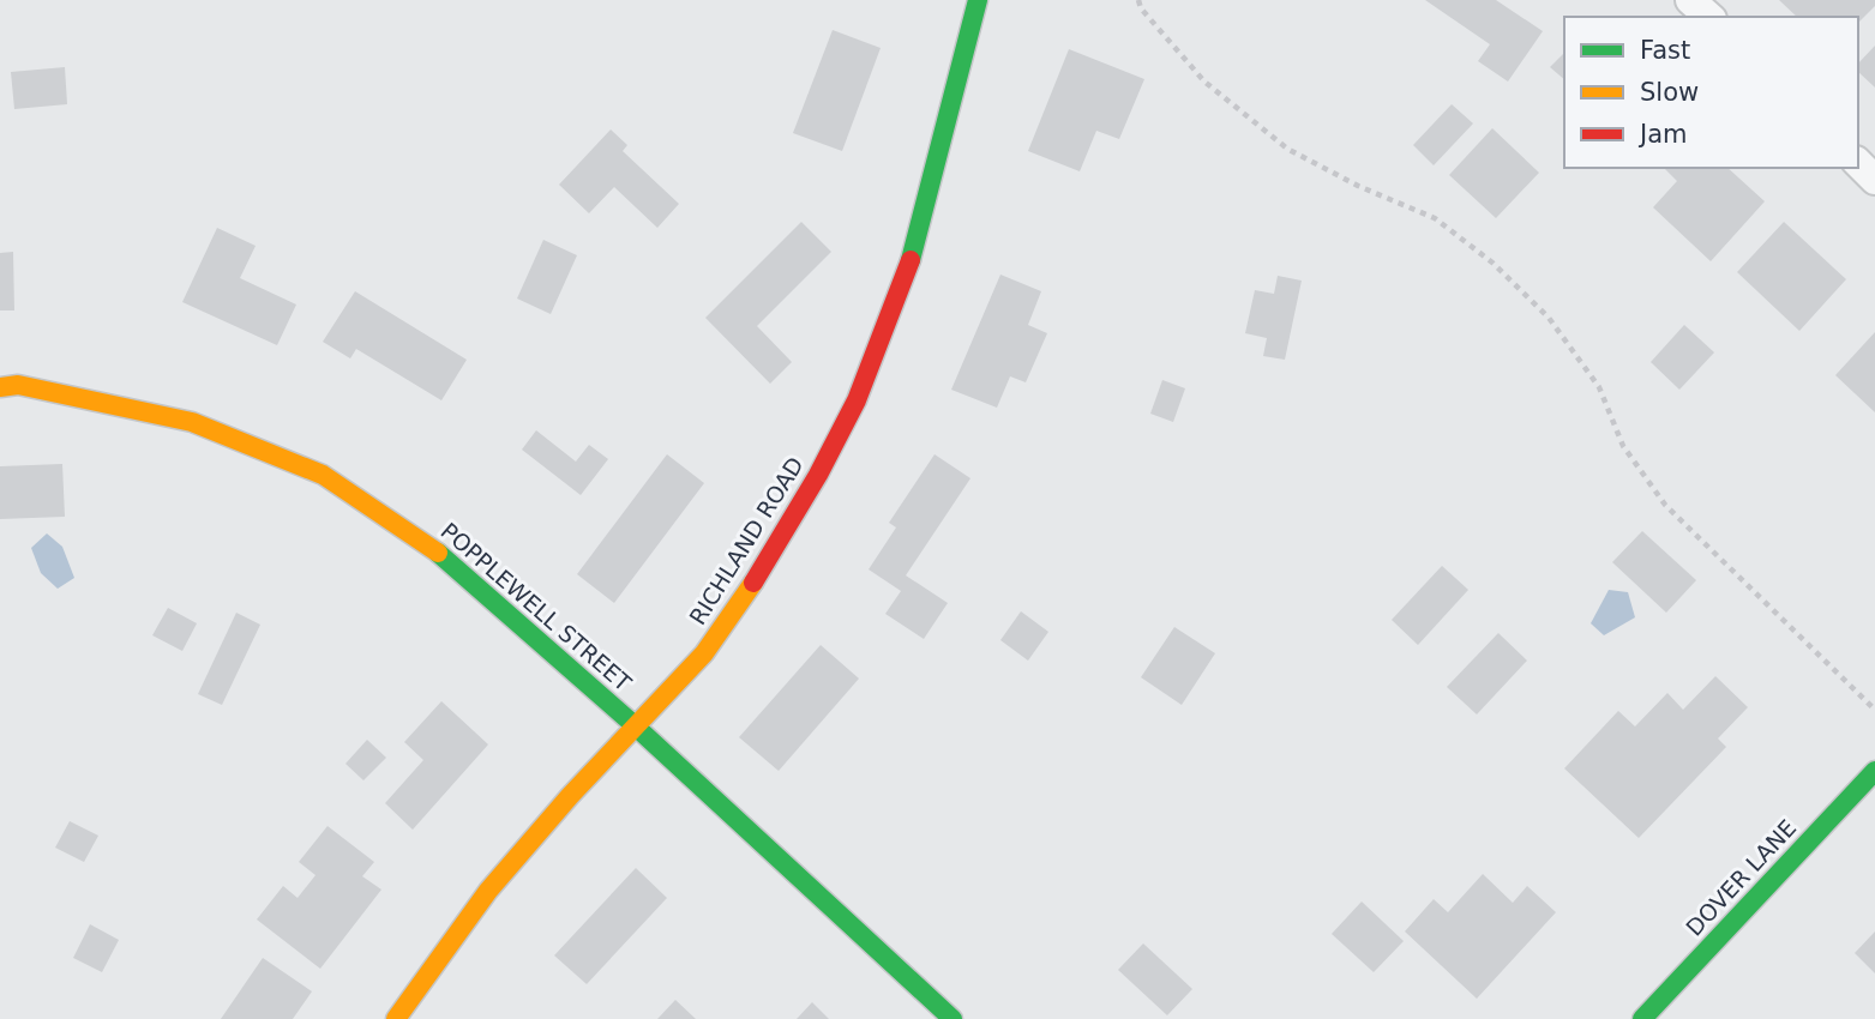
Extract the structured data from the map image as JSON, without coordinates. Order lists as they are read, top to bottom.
{
  "streets": {
    "street": ["RICHLAND ROAD", "POPPLEWELL STREET", "DOVER LANE"]
  },
  "crossings": [
    ["RICHLAND ROAD", "POPPLEWELL STREET"]
  ],
  "legend": ["Fast", "Slow", "Jam"]
}
